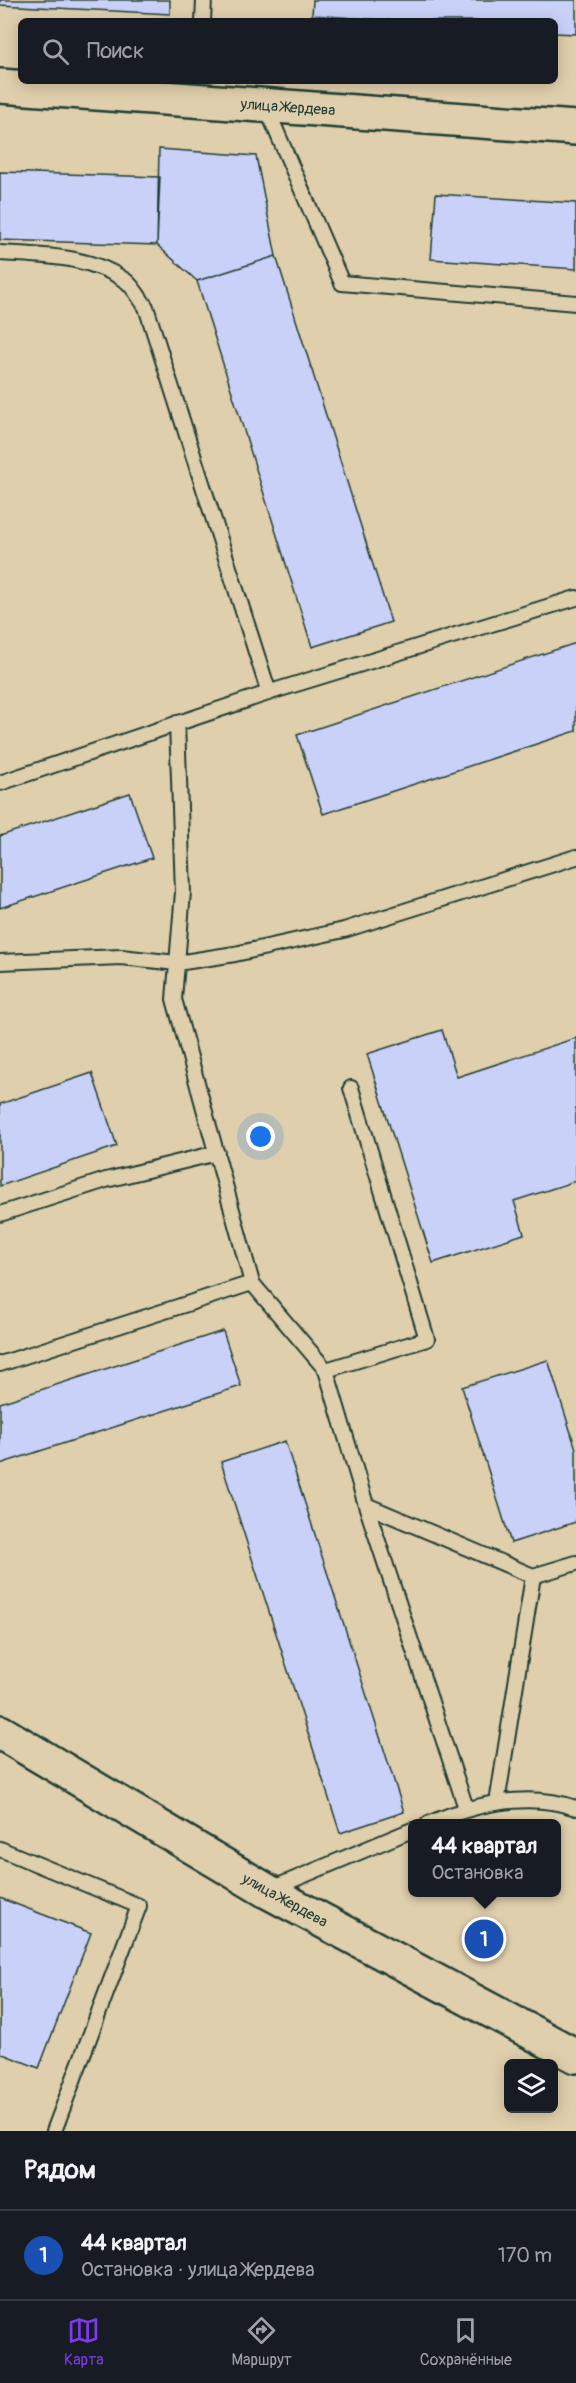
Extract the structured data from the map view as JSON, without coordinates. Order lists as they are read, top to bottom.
{
  "streets": {
    "main road": ["улица Жердева"]
  },
  "page": {
    "search": "Поиск",
    "popup": ["44 квартал", "Остановка"],
    "pins": "1",
    "heading": "Рядом",
    "list": [
      {
        "mark": "1",
        "name": "44 квартал",
        "note": "Остановка · улица Жердева",
        "value": "170 m"
      }
    ],
    "nav": ["Карта", "Маршрут", "Сохранённые"]
  }
}
